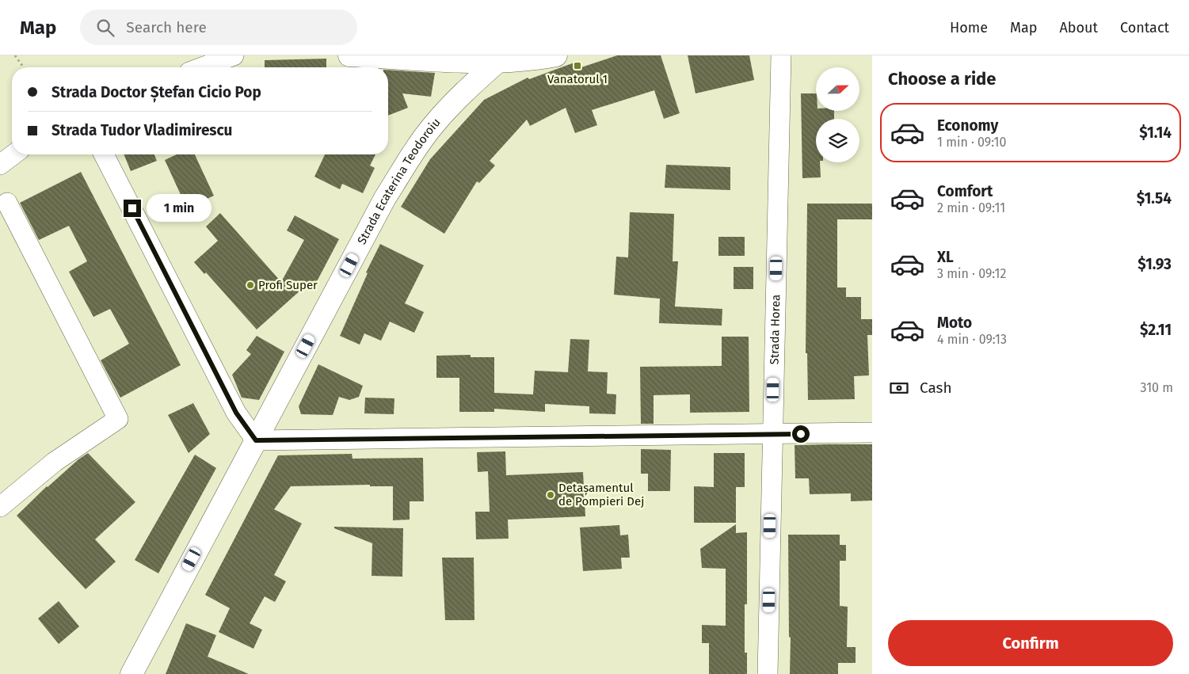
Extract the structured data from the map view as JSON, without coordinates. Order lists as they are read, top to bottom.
{
  "streets": {
    "main road": ["Strada Ecaterina Teodoroiu"],
    "street": ["Strada Horea"]
  },
  "places": {
    "transit": ["Vanatorul 1"],
    "other": ["Profi Super", "Detașamentul de Pompieri Dej"]
  },
  "north": "right",
  "page": {
    "header": "Map",
    "search": "Search here",
    "nav": [
      "Home",
      "Map",
      "About",
      "Contact"
    ],
    "heading": "Choose a ride",
    "banner": ["Strada Doctor Ștefan Cicio Pop", "Strada Tudor Vladimirescu"],
    "list": [
      {
        "name": "Economy",
        "note": "1 min · 09:10",
        "value": "$1.14"
      },
      {
        "name": "Comfort",
        "note": "2 min · 09:11",
        "value": "$1.54"
      },
      {
        "name": "XL",
        "note": "3 min · 09:12",
        "value": "$1.93"
      },
      {
        "name": "Moto",
        "note": "4 min · 09:13",
        "value": "$2.11"
      }
    ],
    "bubble": "1 min",
    "pay": ["Cash", "310 m"],
    "buttons": "Confirm"
  }
}
